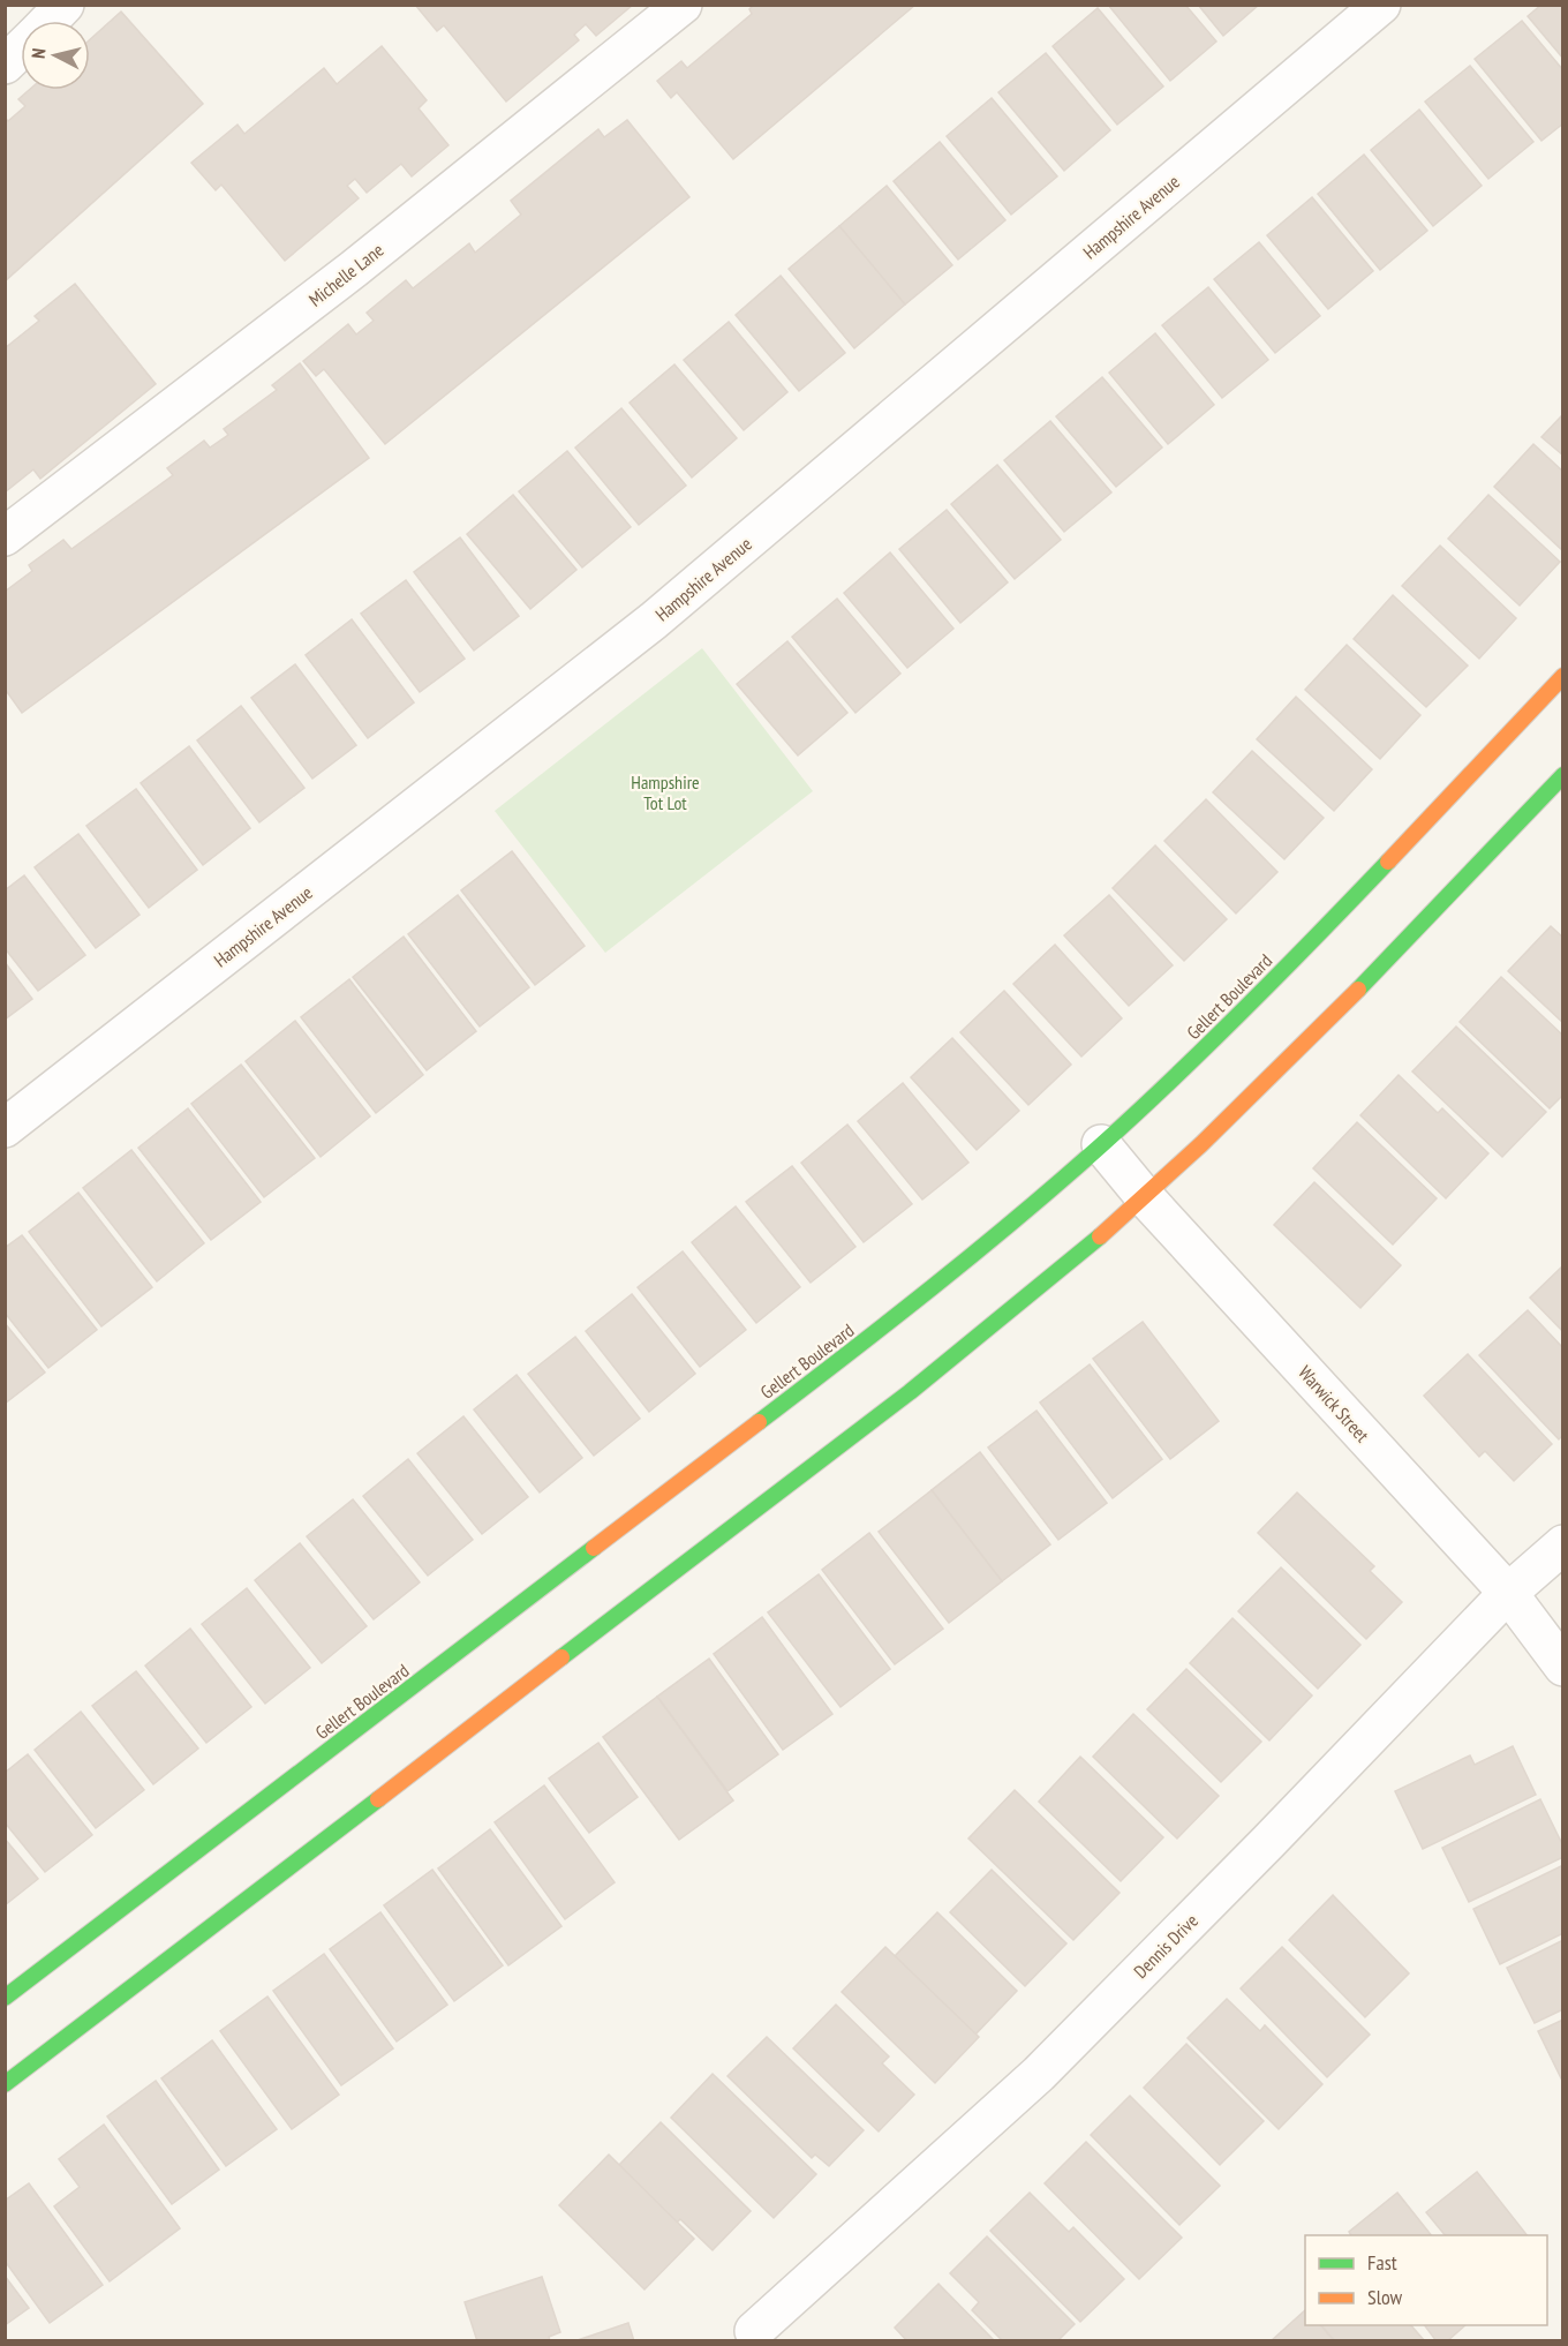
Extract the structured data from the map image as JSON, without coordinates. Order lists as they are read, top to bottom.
{
  "streets": {
    "main road": ["Gellert Boulevard"],
    "street": [
      "Hampshire Avenue",
      "Michelle Lane",
      "Warwick Street",
      "Dennis Drive"
    ]
  },
  "crossings": [
    ["Gellert Boulevard", "Warwick Street"],
    ["Warwick Street", "Dennis Drive"]
  ],
  "parks": ["Hampshire Tot Lot"],
  "legend": ["Fast", "Slow"],
  "north": "left"
}
